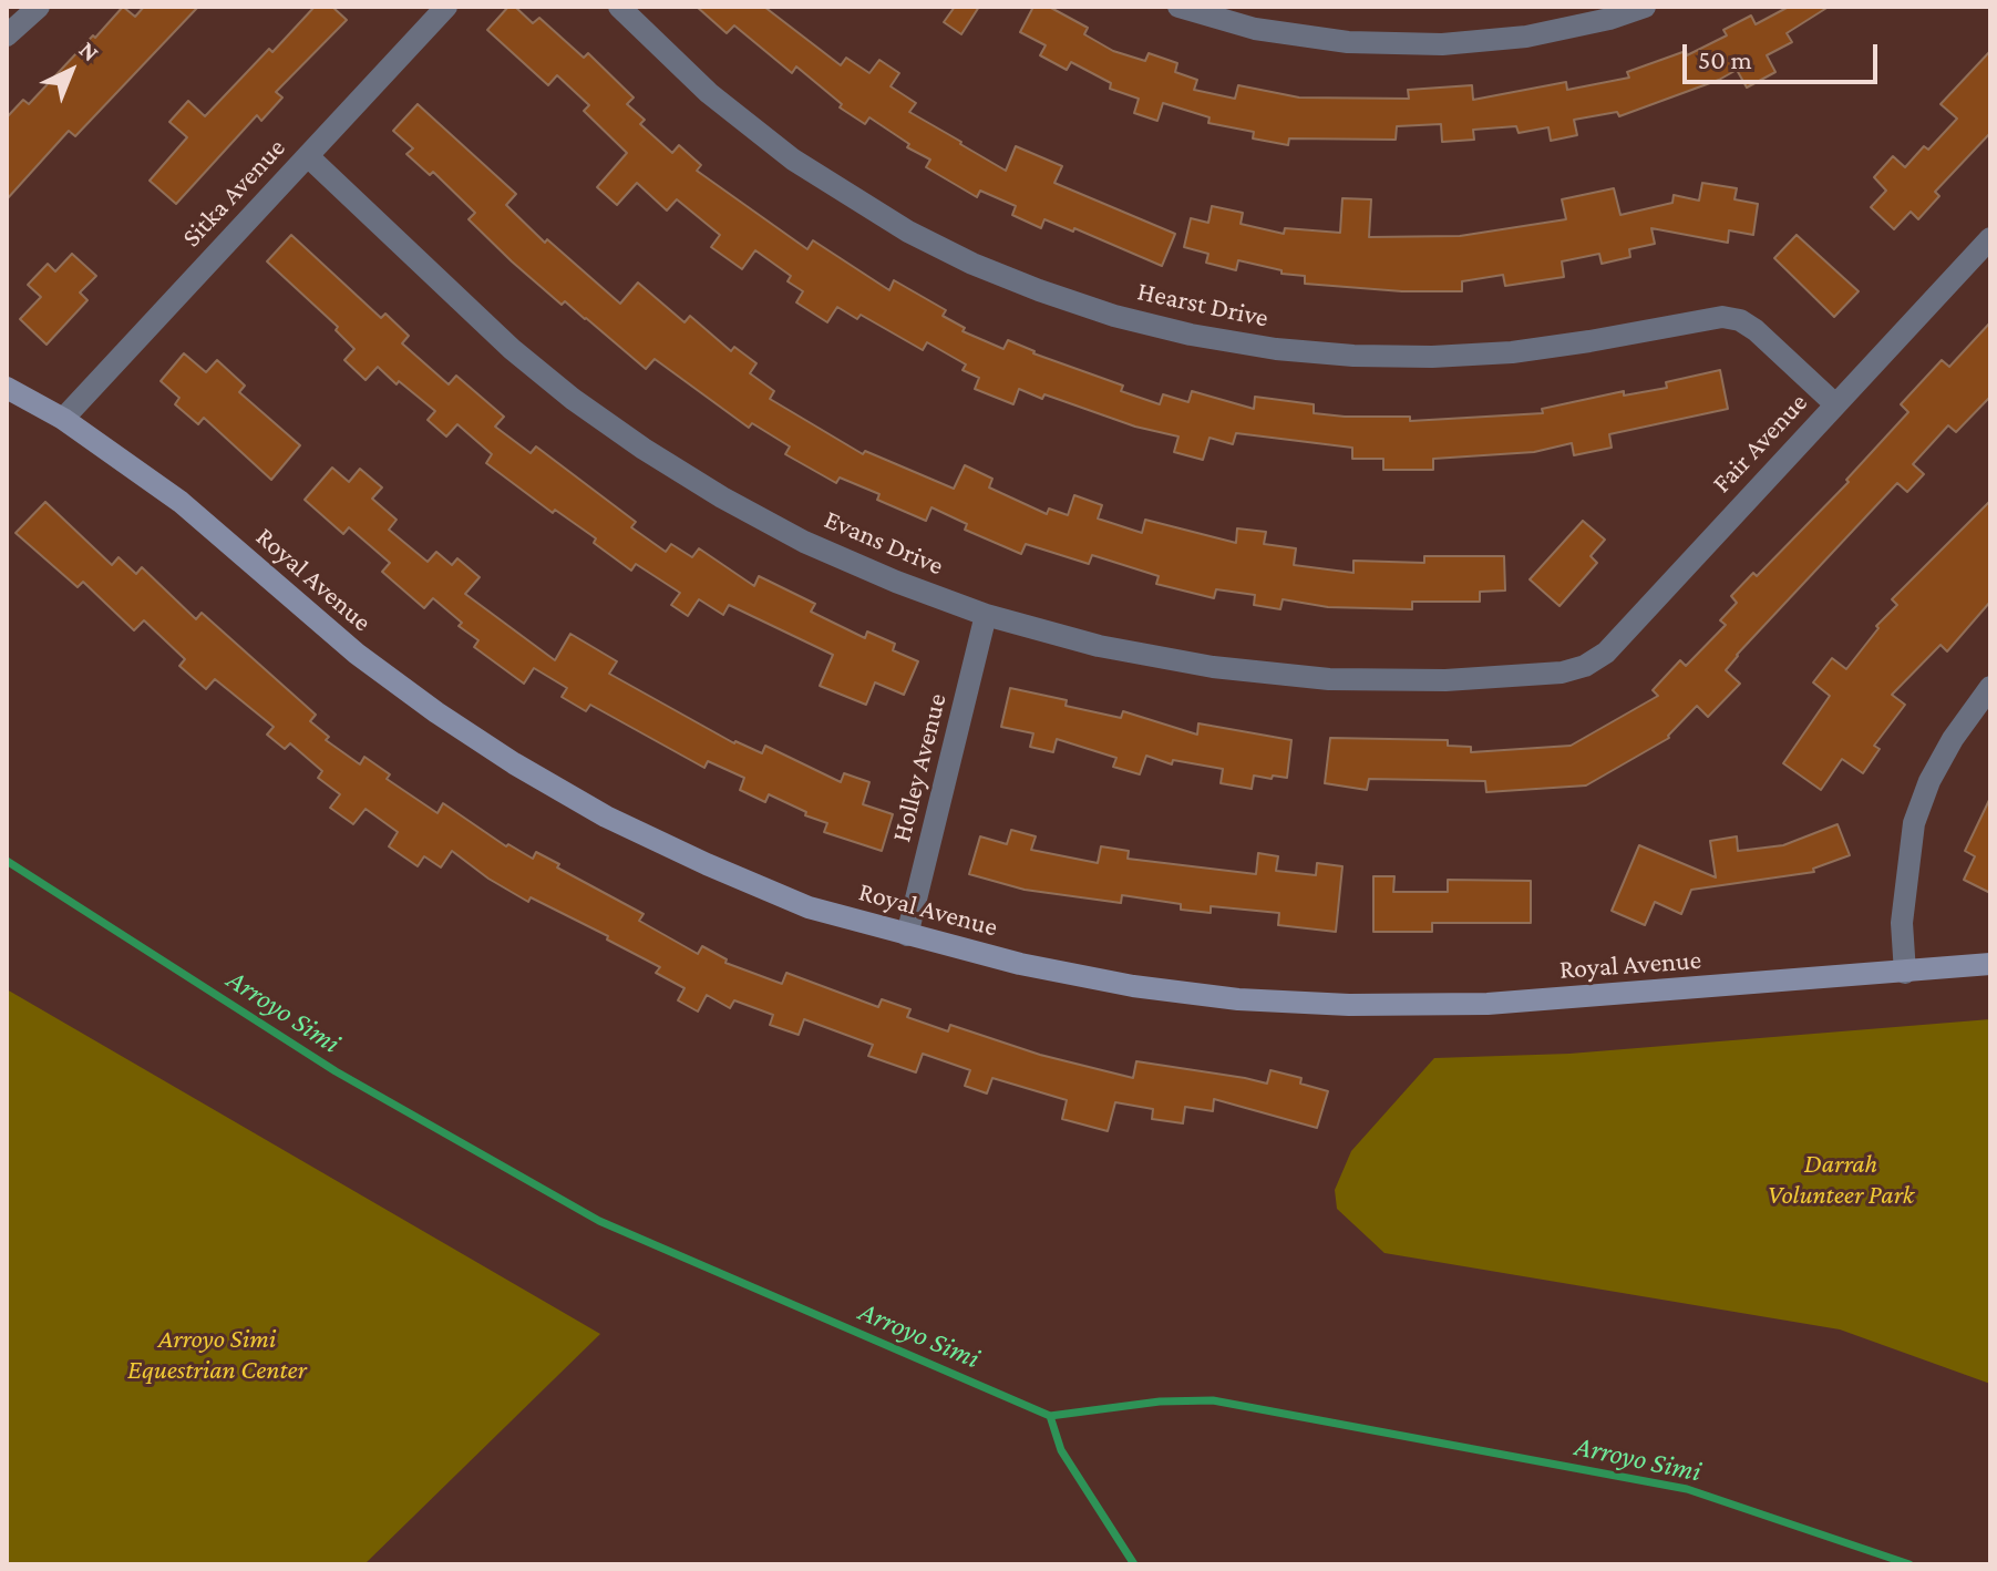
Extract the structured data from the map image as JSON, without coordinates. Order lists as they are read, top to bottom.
{
  "streets": {
    "main road": ["Royal Avenue"],
    "street": [
      "Sitka Avenue",
      "Hearst Drive",
      "Fair Avenue",
      "Evans Drive",
      "Holley Avenue"
    ]
  },
  "crossings": [
    ["Sitka Avenue", "Evans Drive"],
    ["Sitka Avenue", "Royal Avenue"],
    ["Hearst Drive", "Fair Avenue"],
    ["Fair Avenue", "Evans Drive"],
    ["Evans Drive", "Holley Avenue"],
    ["Royal Avenue", "Holley Avenue"]
  ],
  "water": ["Arroyo Simi"],
  "parks": ["Darrah Volunteer Park", "Arroyo Simi Equestrian Center"],
  "scale_bar": "50 m",
  "north": "top right"
}
